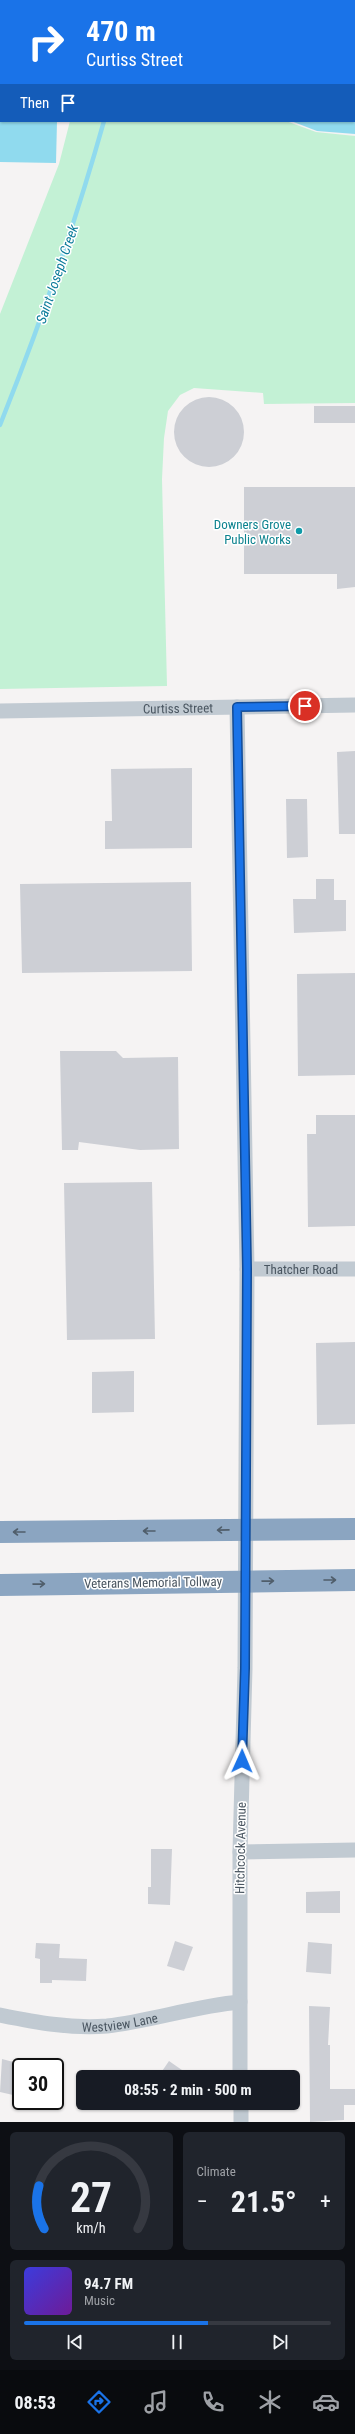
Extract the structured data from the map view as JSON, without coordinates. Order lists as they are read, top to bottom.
{
  "streets": {
    "highway": ["Veterans Memorial Tollway"],
    "street": [
      "Curtiss Street",
      "Thatcher Road",
      "Hitchcock Avenue",
      "Westview Lane"
    ]
  },
  "crossings": [
    ["Curtiss Street", "Hitchcock Avenue"],
    ["Thatcher Road", "Hitchcock Avenue"],
    ["Hitchcock Avenue", "Westview Lane"]
  ],
  "water": ["Saint Joseph Creek"],
  "places": ["Downers Grove Public Works"],
  "page": {
    "turn": ["470 m", "Curtiss Street"],
    "then": "Then",
    "limit": "30",
    "trip": "08:55 · 2 min · 500 m",
    "tile": "Climate",
    "heat": ["−", "21.5°", "+"],
    "song": ["94.7 FM", "Music"],
    "tabs": "08:53",
    "gauge": ["27", "km/h"]
  }
}
